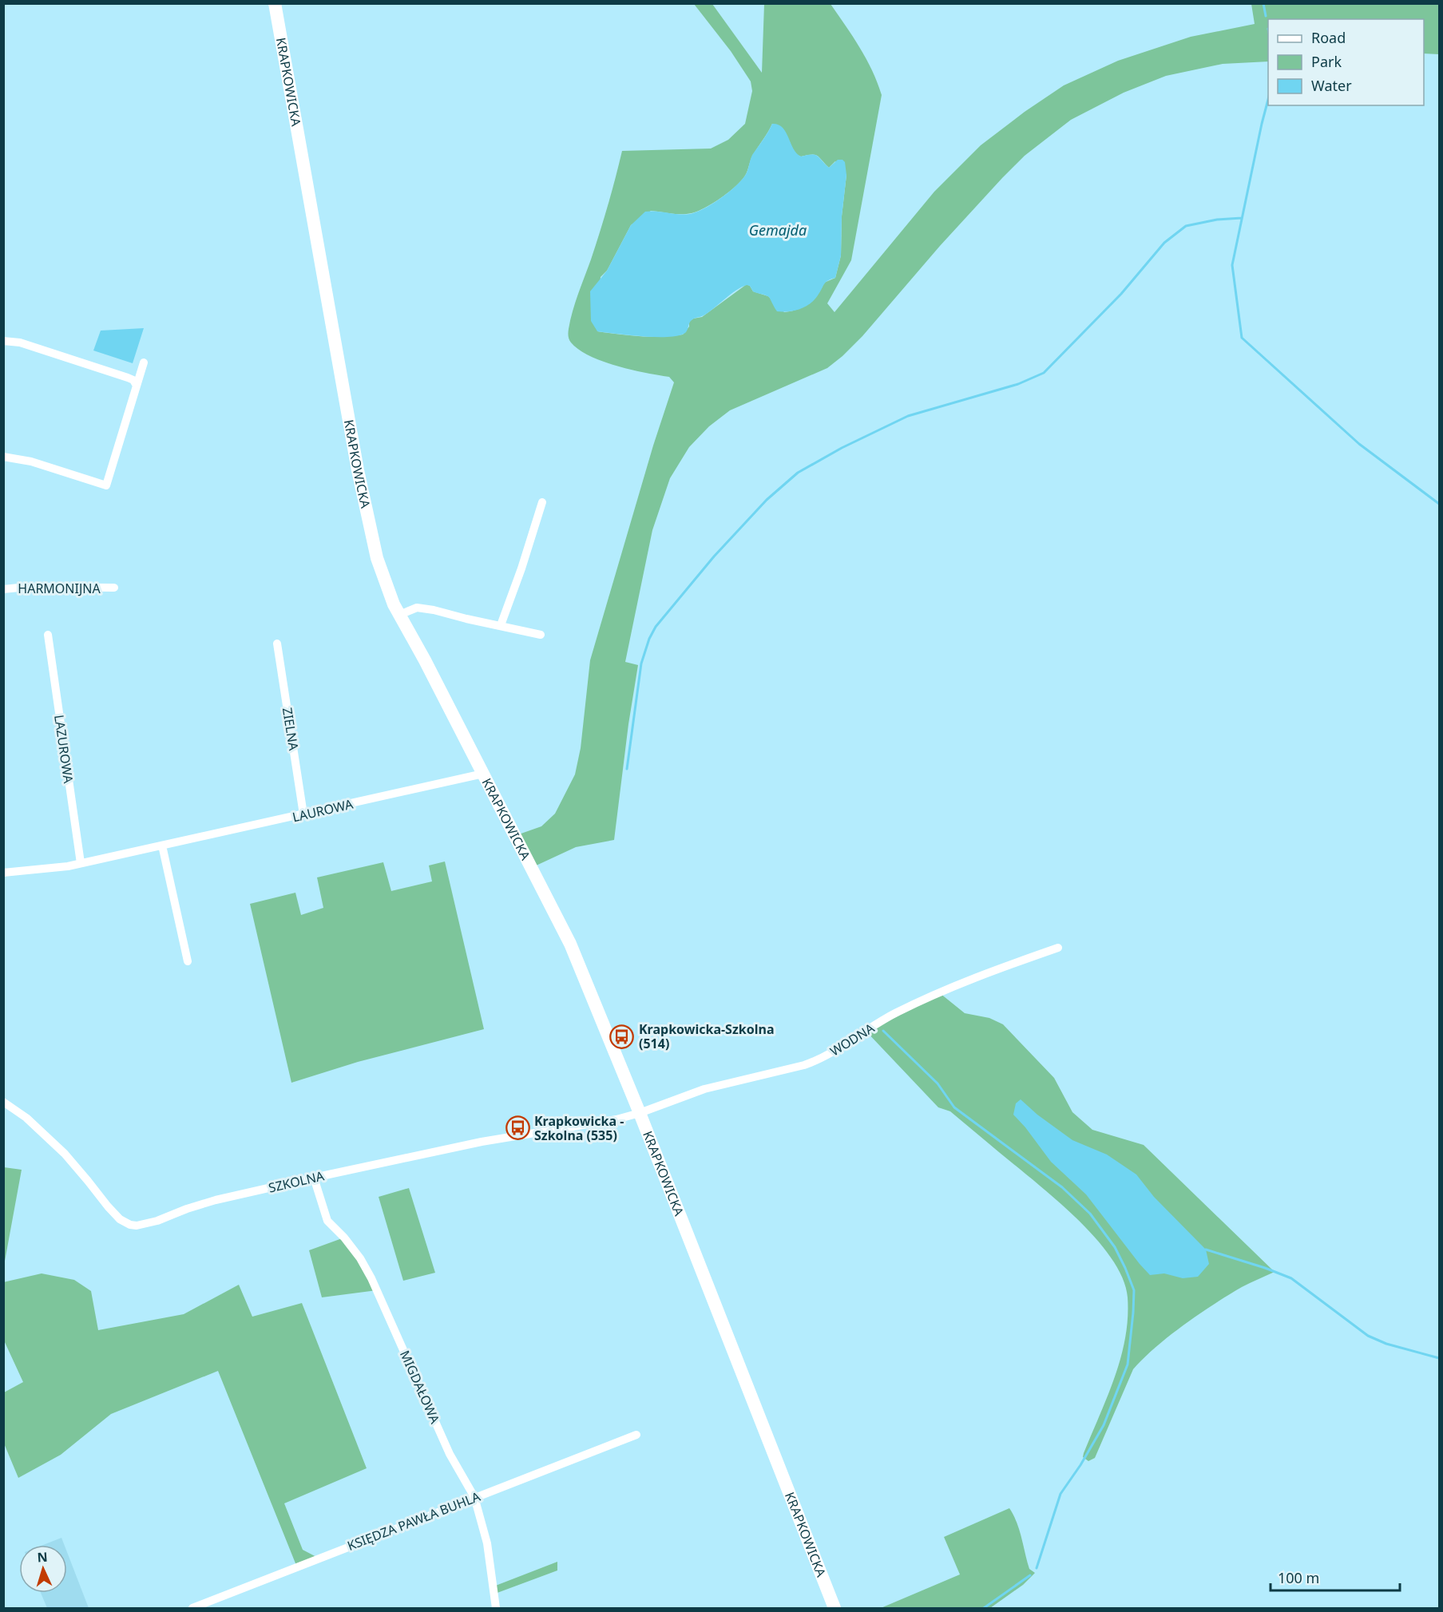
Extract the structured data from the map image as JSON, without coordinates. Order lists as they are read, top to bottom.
{
  "streets": {
    "main road": ["KRAPKOWICKA"],
    "street": [
      "HARMONIJNA",
      "ZIELNA",
      "LAZUROWA",
      "LAUROWA",
      "WODNA",
      "SZKOLNA",
      "MIGDAŁOWA",
      "KSIĘDZA PAWŁA BUHLA"
    ]
  },
  "crossings": [
    ["KRAPKOWICKA", "LAUROWA"],
    ["KRAPKOWICKA", "WODNA"],
    ["KRAPKOWICKA", "SZKOLNA"],
    ["ZIELNA", "LAUROWA"],
    ["LAZUROWA", "LAUROWA"],
    ["WODNA", "SZKOLNA"],
    ["SZKOLNA", "MIGDAŁOWA"],
    ["MIGDAŁOWA", "KSIĘDZA PAWŁA BUHLA"]
  ],
  "water": ["Gemajda"],
  "places": {
    "bus stop": ["Krapkowicka-Szkolna (514)", "Krapkowicka - Szkolna (535)"]
  },
  "legend": ["Road", "Park", "Water"],
  "scale_bar": "100 m",
  "north": "top"
}
